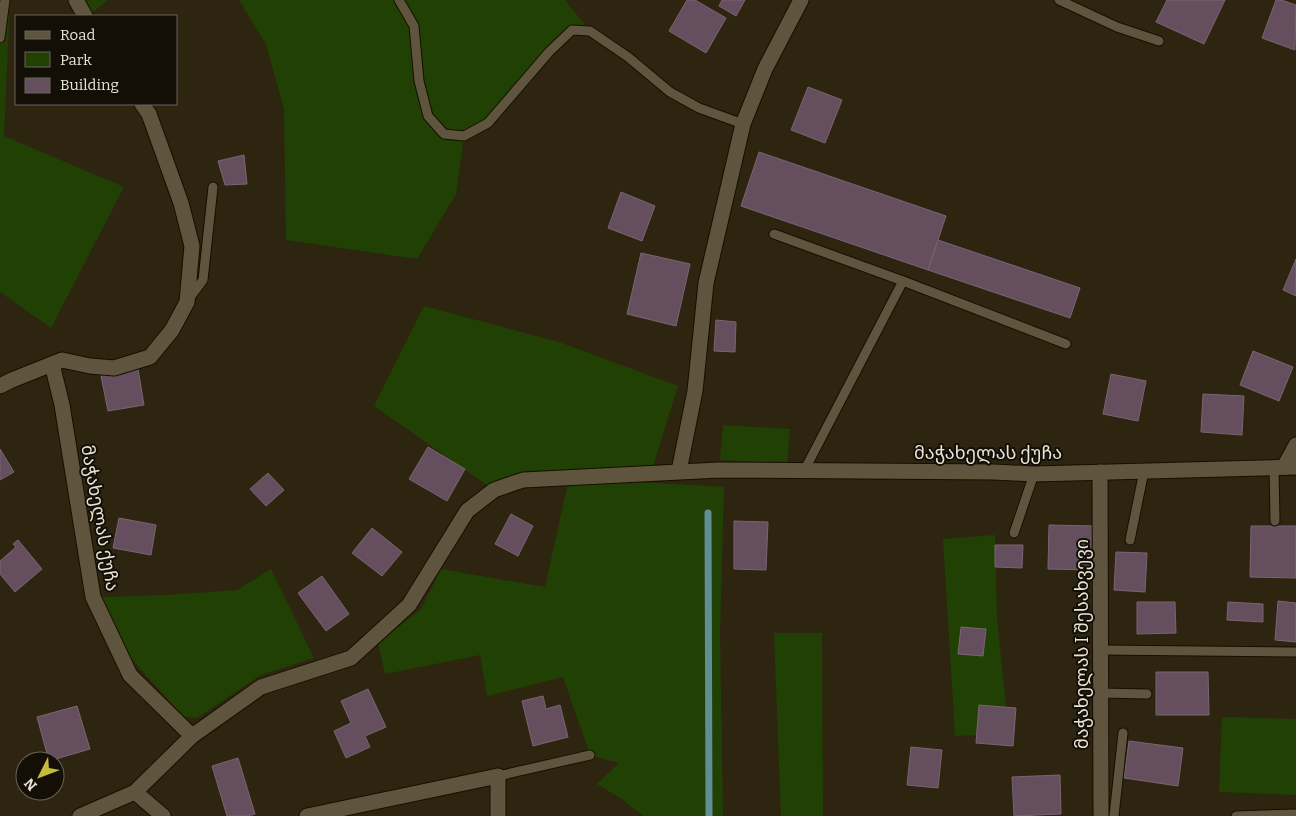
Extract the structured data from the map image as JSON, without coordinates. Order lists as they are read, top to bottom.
{
  "streets": {
    "street": ["მაჭახელას ქუჩა", "მაჭახელას I შესახვევი"]
  },
  "crossings": [
    ["მაჭახელას ქუჩა", "მაჭახელას I შესახვევი"]
  ],
  "legend": ["Road", "Park", "Building"],
  "north": "bottom left"
}
